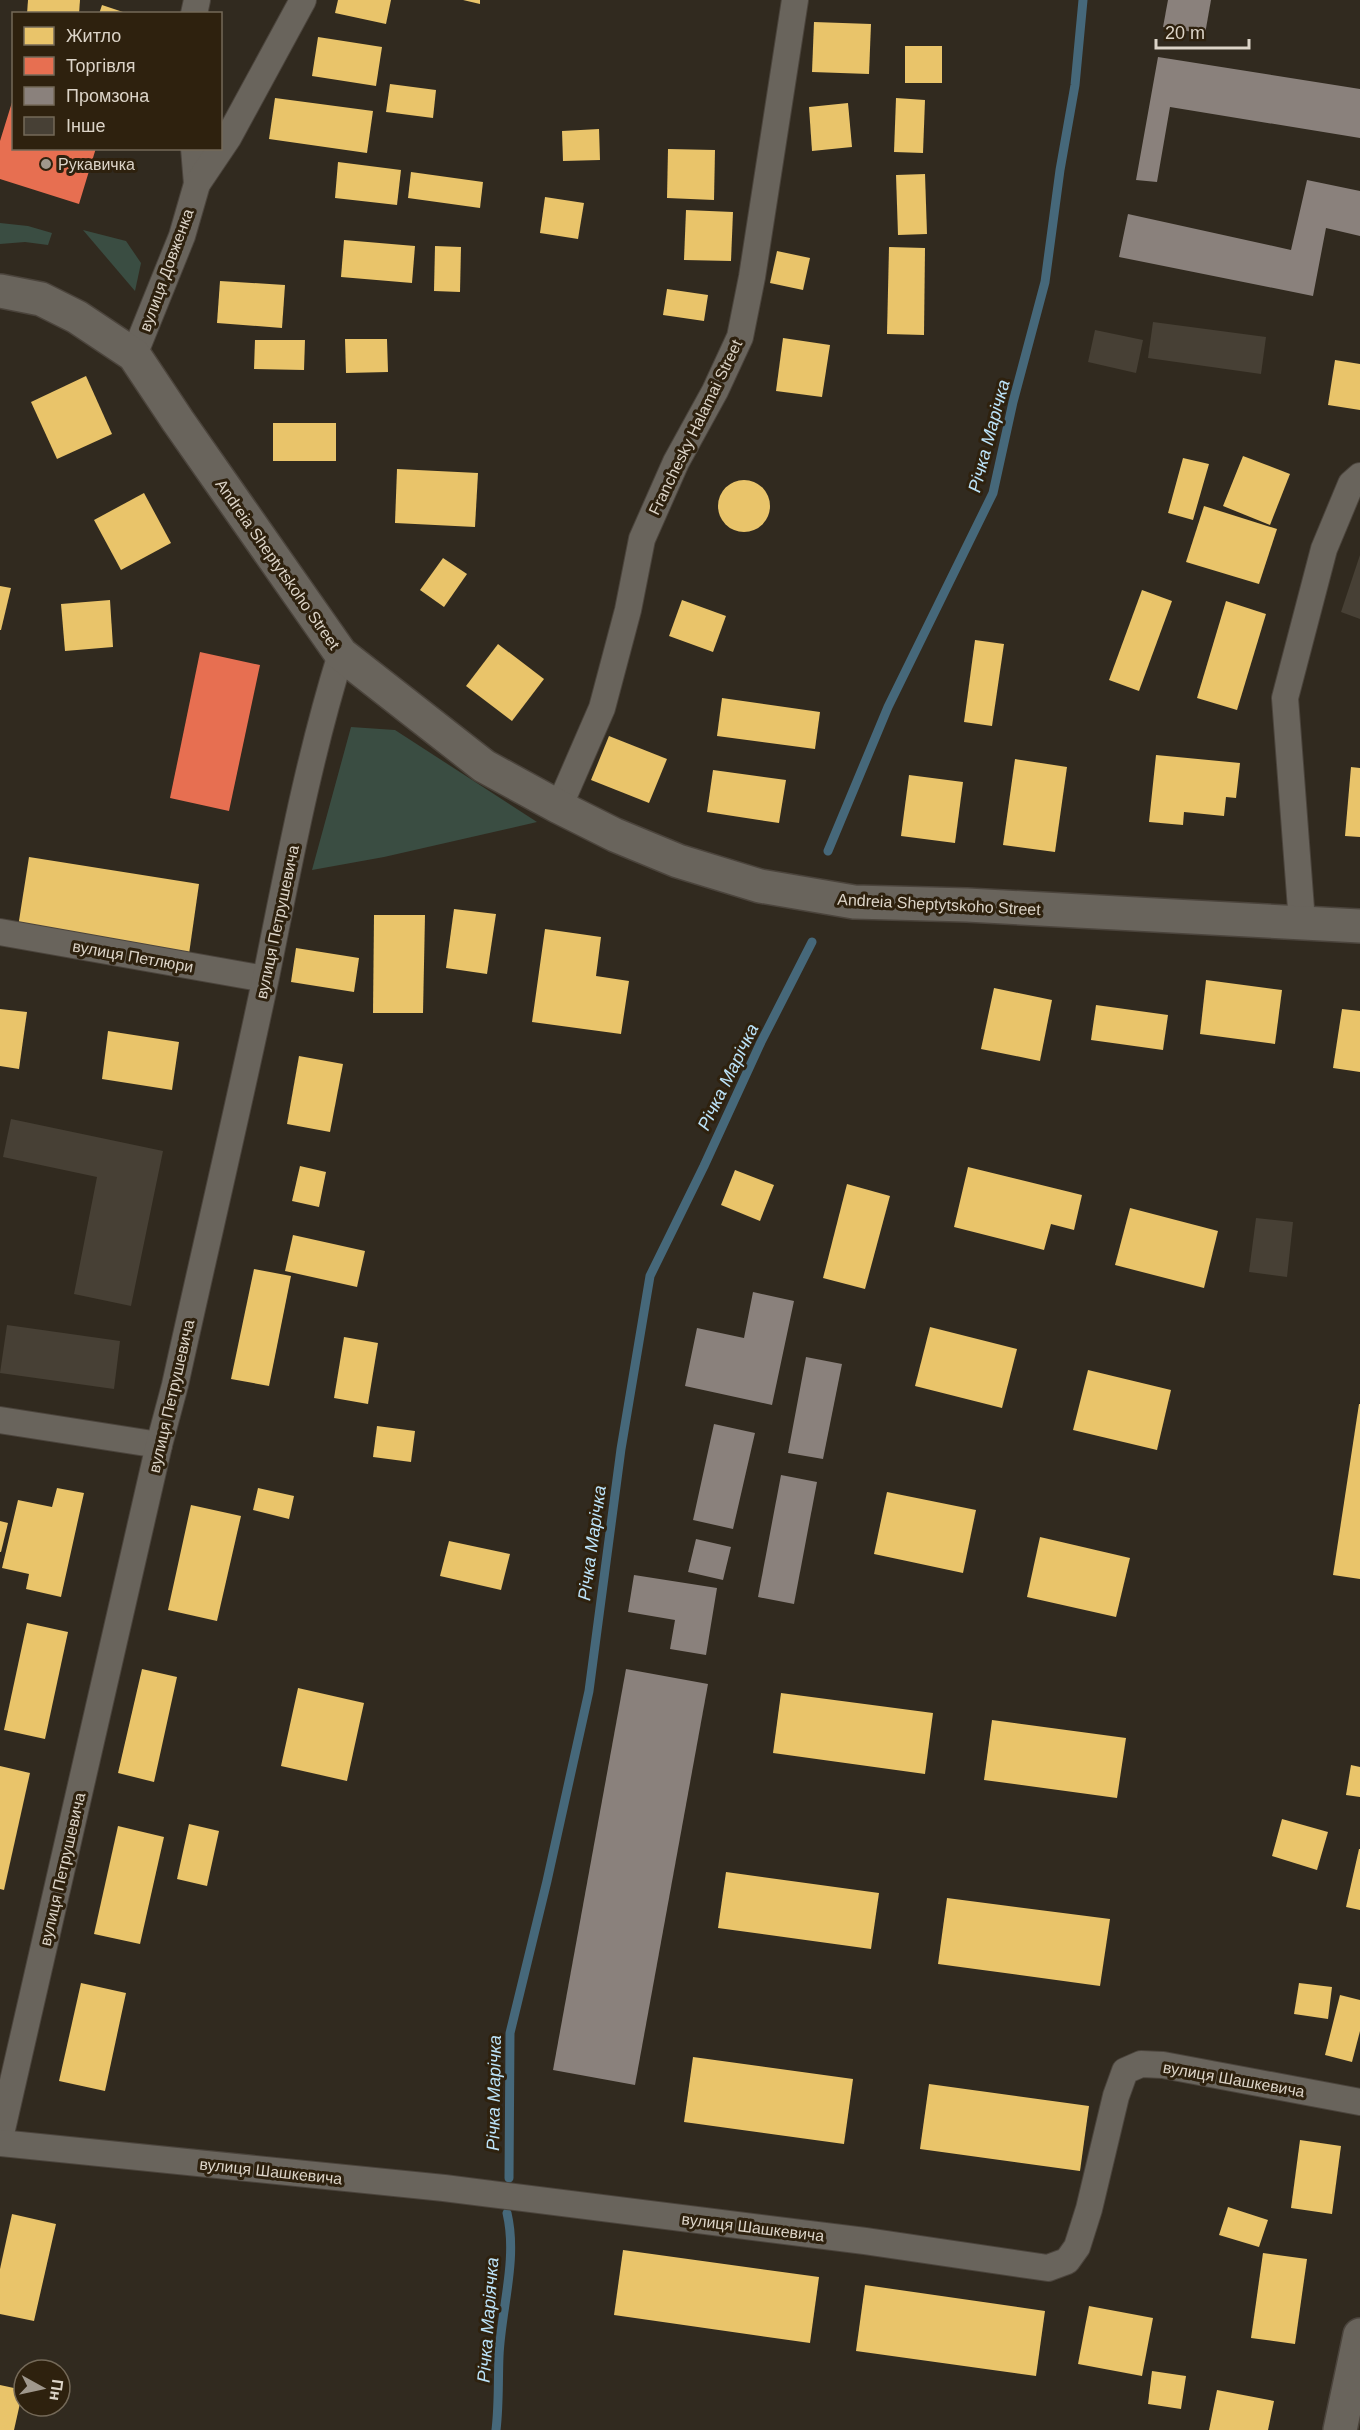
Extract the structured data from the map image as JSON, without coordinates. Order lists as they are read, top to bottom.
{
  "streets": {
    "street": [
      "вулиця Довженка",
      "Franchesky Halamai Street",
      "Andreia Sheptytskoho Street",
      "вулиця Петрушевича",
      "вулиця Петлюри",
      "вулиця Шашкевича"
    ]
  },
  "crossings": [
    ["вулиця Довженка", "Andreia Sheptytskoho Street"],
    ["Franchesky Halamai Street", "Andreia Sheptytskoho Street"],
    ["Andreia Sheptytskoho Street", "вулиця Петрушевича"],
    ["вулиця Петрушевича", "вулиця Петлюри"]
  ],
  "water": ["Річка Марічка", "Річка Маріячка"],
  "places": ["Рукавичка"],
  "legend": [
    "Житло",
    "Торгівля",
    "Промзона",
    "Інше"
  ],
  "scale_bar": "20 m",
  "north": "right"
}
